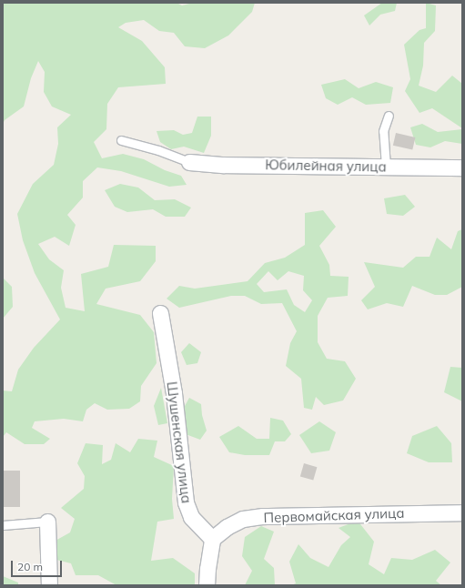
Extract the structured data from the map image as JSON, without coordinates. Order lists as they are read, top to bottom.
{
  "streets": {
    "street": ["Юбилейная улица", "Шушенская улица", "Первомайская улица"]
  },
  "crossings": [
    ["Шушенская улица", "Первомайская улица"]
  ],
  "scale_bar": "20 m"
}
